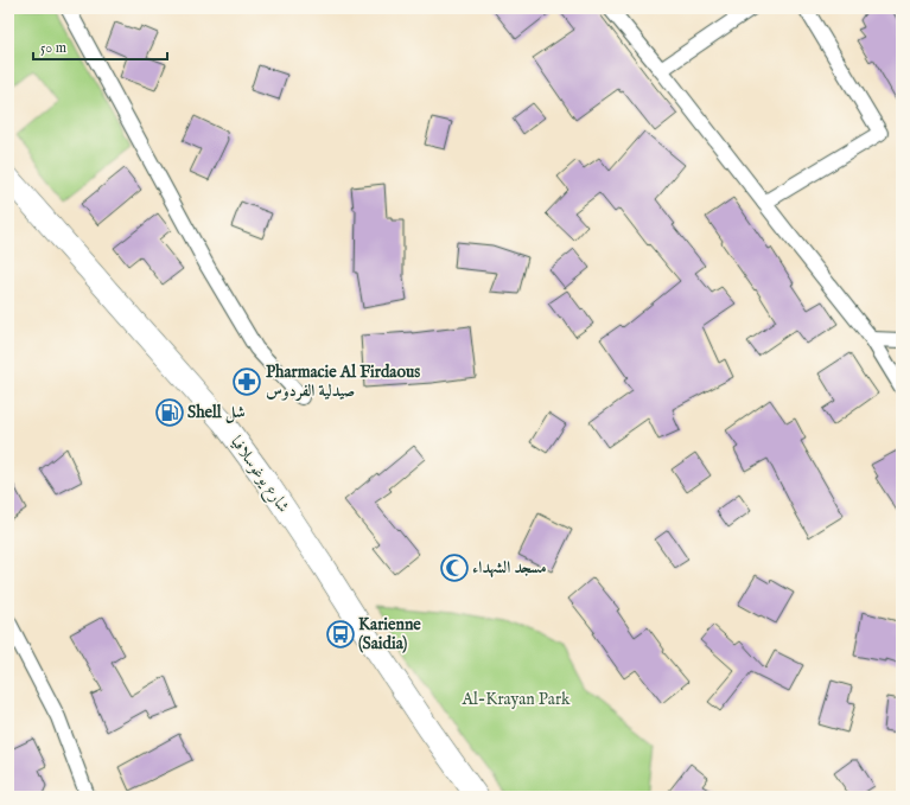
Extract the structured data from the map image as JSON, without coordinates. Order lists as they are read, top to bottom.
{
  "streets": {
    "main road": ["شارع يوغوسلافيا"]
  },
  "parks": ["Al-Krayan Park"],
  "places": {
    "pharmacy": ["Pharmacie Al Firdaous صيدلية الفردوس"],
    "fuel station": ["Shell شل"],
    "mosque": ["مسجد الشهداء"],
    "bus stop": ["Karienne (Saidia)"]
  },
  "scale_bar": "50 m"
}
